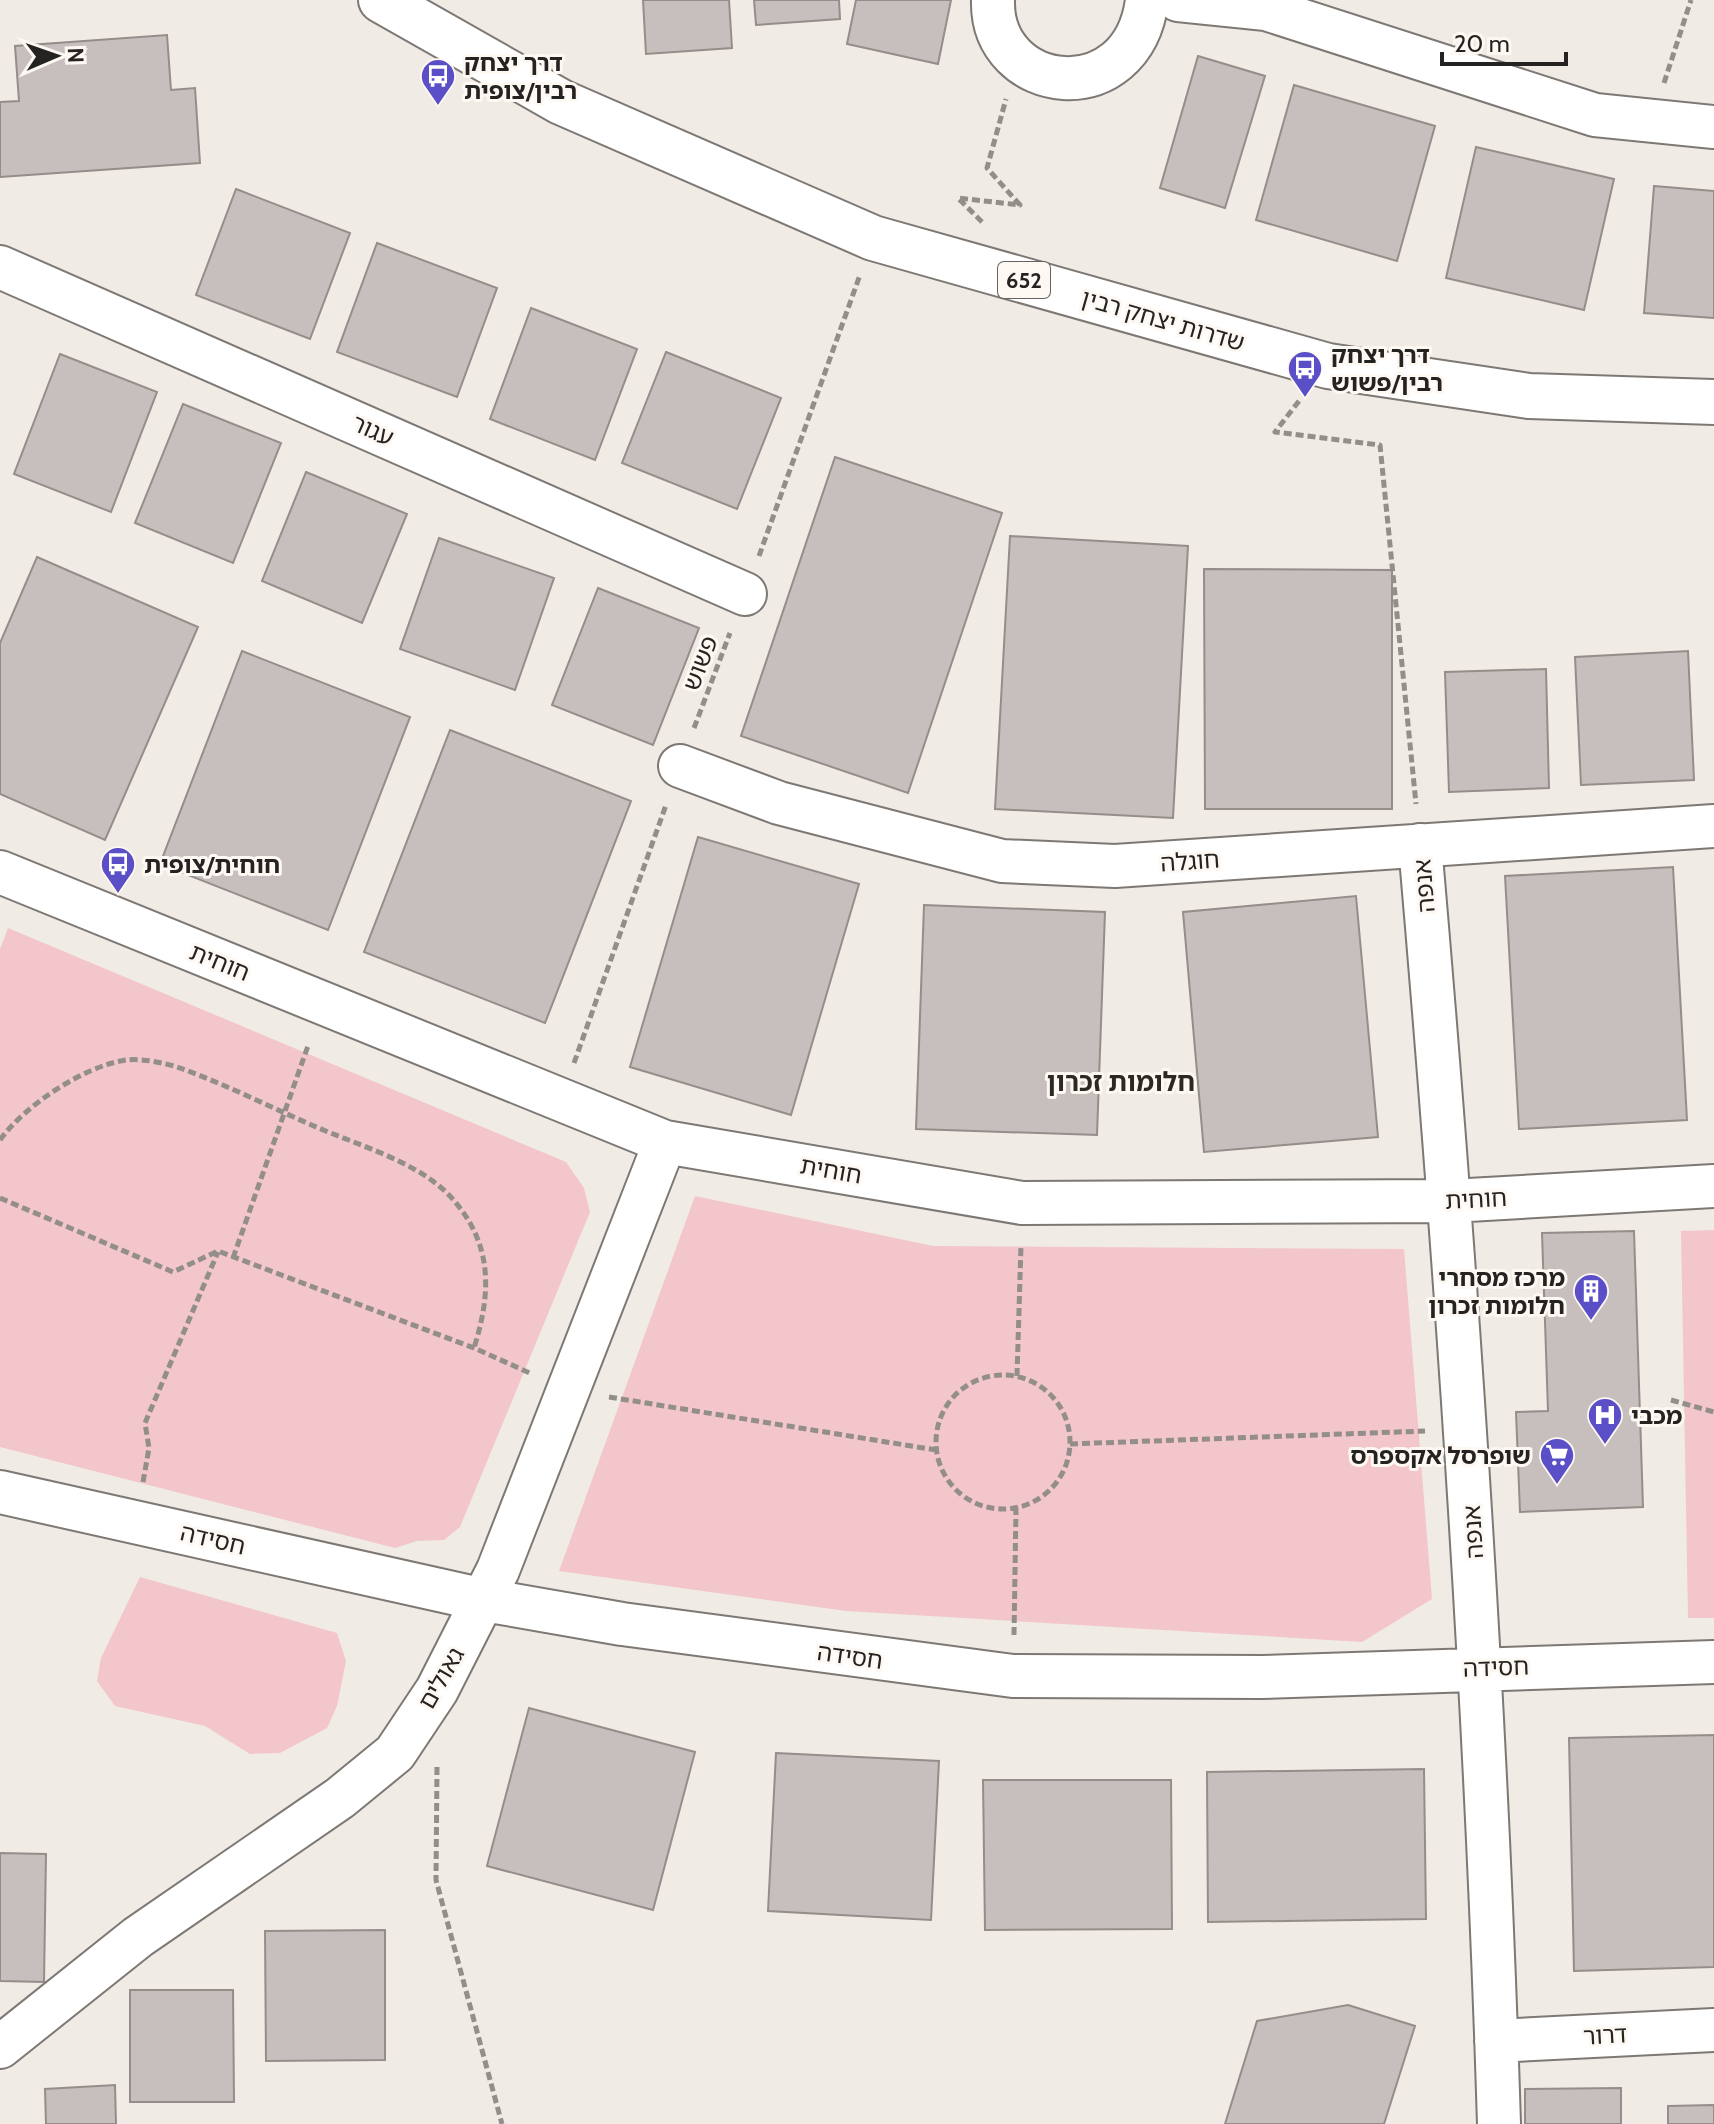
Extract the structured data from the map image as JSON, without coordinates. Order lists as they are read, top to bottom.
{
  "streets": {
    "main road": ["652", "שדרות יצחק רבין"],
    "street": [
      "עגור",
      "חוגלה",
      "אנפה",
      "חוחית",
      "חסידה",
      "גאולים",
      "דרור"
    ],
    "path": ["פשוש"]
  },
  "crossings": [
    ["שדרות יצחק רבין", "פשוש"],
    ["עגור", "פשוש"],
    ["פשוש", "חוגלה"],
    ["פשוש", "חוחית"],
    ["חוגלה", "אנפה"],
    ["אנפה", "חוחית"],
    ["אנפה", "חסידה"],
    ["אנפה", "דרור"],
    ["חוחית", "גאולים"],
    ["חסידה", "גאולים"]
  ],
  "districts": ["חלומות זכרון"],
  "places": {
    "bus stop": ["דרך יצחק רבין/צופית", "דרך יצחק רבין/פשוש", "חוחית/צופית"],
    "building": ["מרכז מסחרי חלומות זכרון"],
    "hospital": ["מכבי"],
    "supermarket": ["שופרסל אקספרס"]
  },
  "scale_bar": "20 m",
  "north": "right"
}
